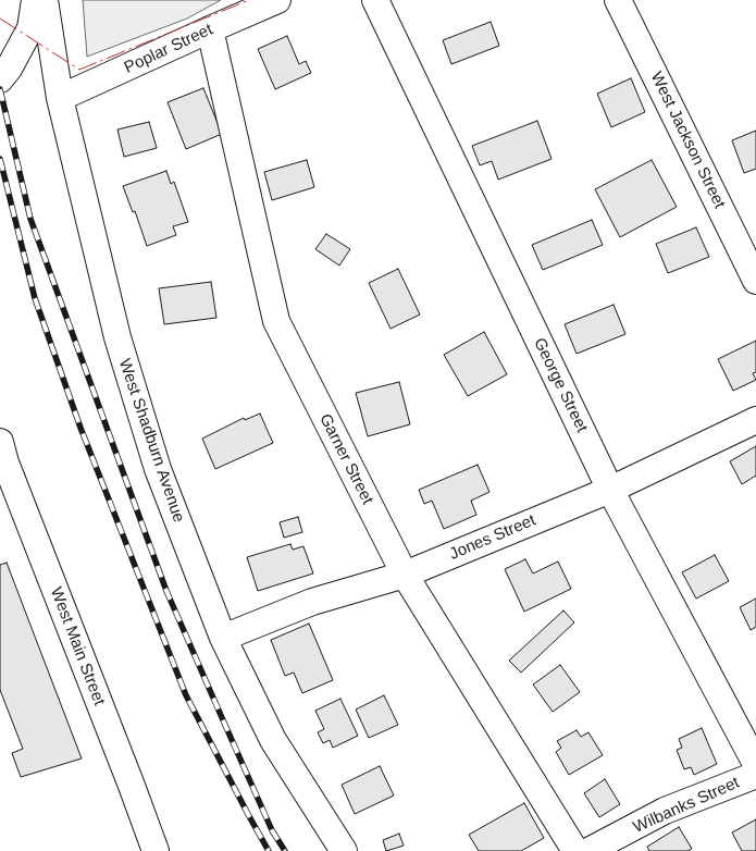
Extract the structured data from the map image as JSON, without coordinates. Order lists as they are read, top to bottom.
{
  "streets": {
    "street": [
      "Poplar Street",
      "West Jackson Street",
      "George Street",
      "West Shadburn Avenue",
      "Garner Street",
      "Jones Street",
      "West Main Street",
      "Wilbanks Street"
    ]
  },
  "crossings": [
    ["Poplar Street", "West Shadburn Avenue"],
    ["Poplar Street", "Garner Street"],
    ["George Street", "Jones Street"],
    ["West Shadburn Avenue", "Jones Street"],
    ["Garner Street", "Jones Street"]
  ]
}
